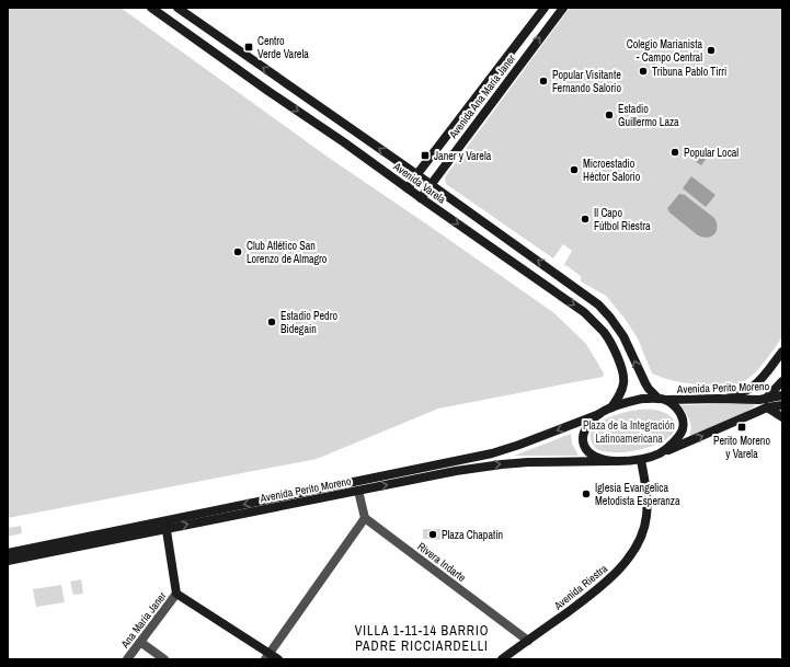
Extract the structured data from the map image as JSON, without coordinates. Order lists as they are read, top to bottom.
{
  "streets": {
    "main road": [
      "Avenida Ana María Janer",
      "Avenida Varela",
      "Avenida Perito Moreno",
      "Avenida Riestra"
    ],
    "street": ["Rivera Indarte", "Ana María Janer"]
  },
  "crossings": [
    ["Avenida Ana María Janer", "Avenida Varela"],
    ["Avenida Varela", "Avenida Perito Moreno"],
    ["Avenida Varela", "Avenida Riestra"],
    ["Avenida Perito Moreno", "Avenida Riestra"],
    ["Rivera Indarte", "Avenida Riestra"]
  ],
  "districts": ["VILLA 1-11-14 BARRIO PADRE RICCIARDELLI"],
  "parks": ["Plaza de la Integración Latinoamericana"],
  "places": {
    "transit": ["Centro Verde Varela", "Janer y Varela", "Perito Moreno y Varela"],
    "other": [
      "Colegio Marianista - Campo Central",
      "Tribuna Pablo Tirri",
      "Popular Visitante Fernando Salorio",
      "Estadio Guillermo Laza",
      "Popular Local",
      "Microestadio Héctor Salorio",
      "Il Capo Fútbol Riestra",
      "Club Atlético San Lorenzo de Almagro",
      "Estadio Pedro Bidegain",
      "Iglesia Evangelica Metodista Esperanza",
      "Plaza Chapatín"
    ]
  }
}
